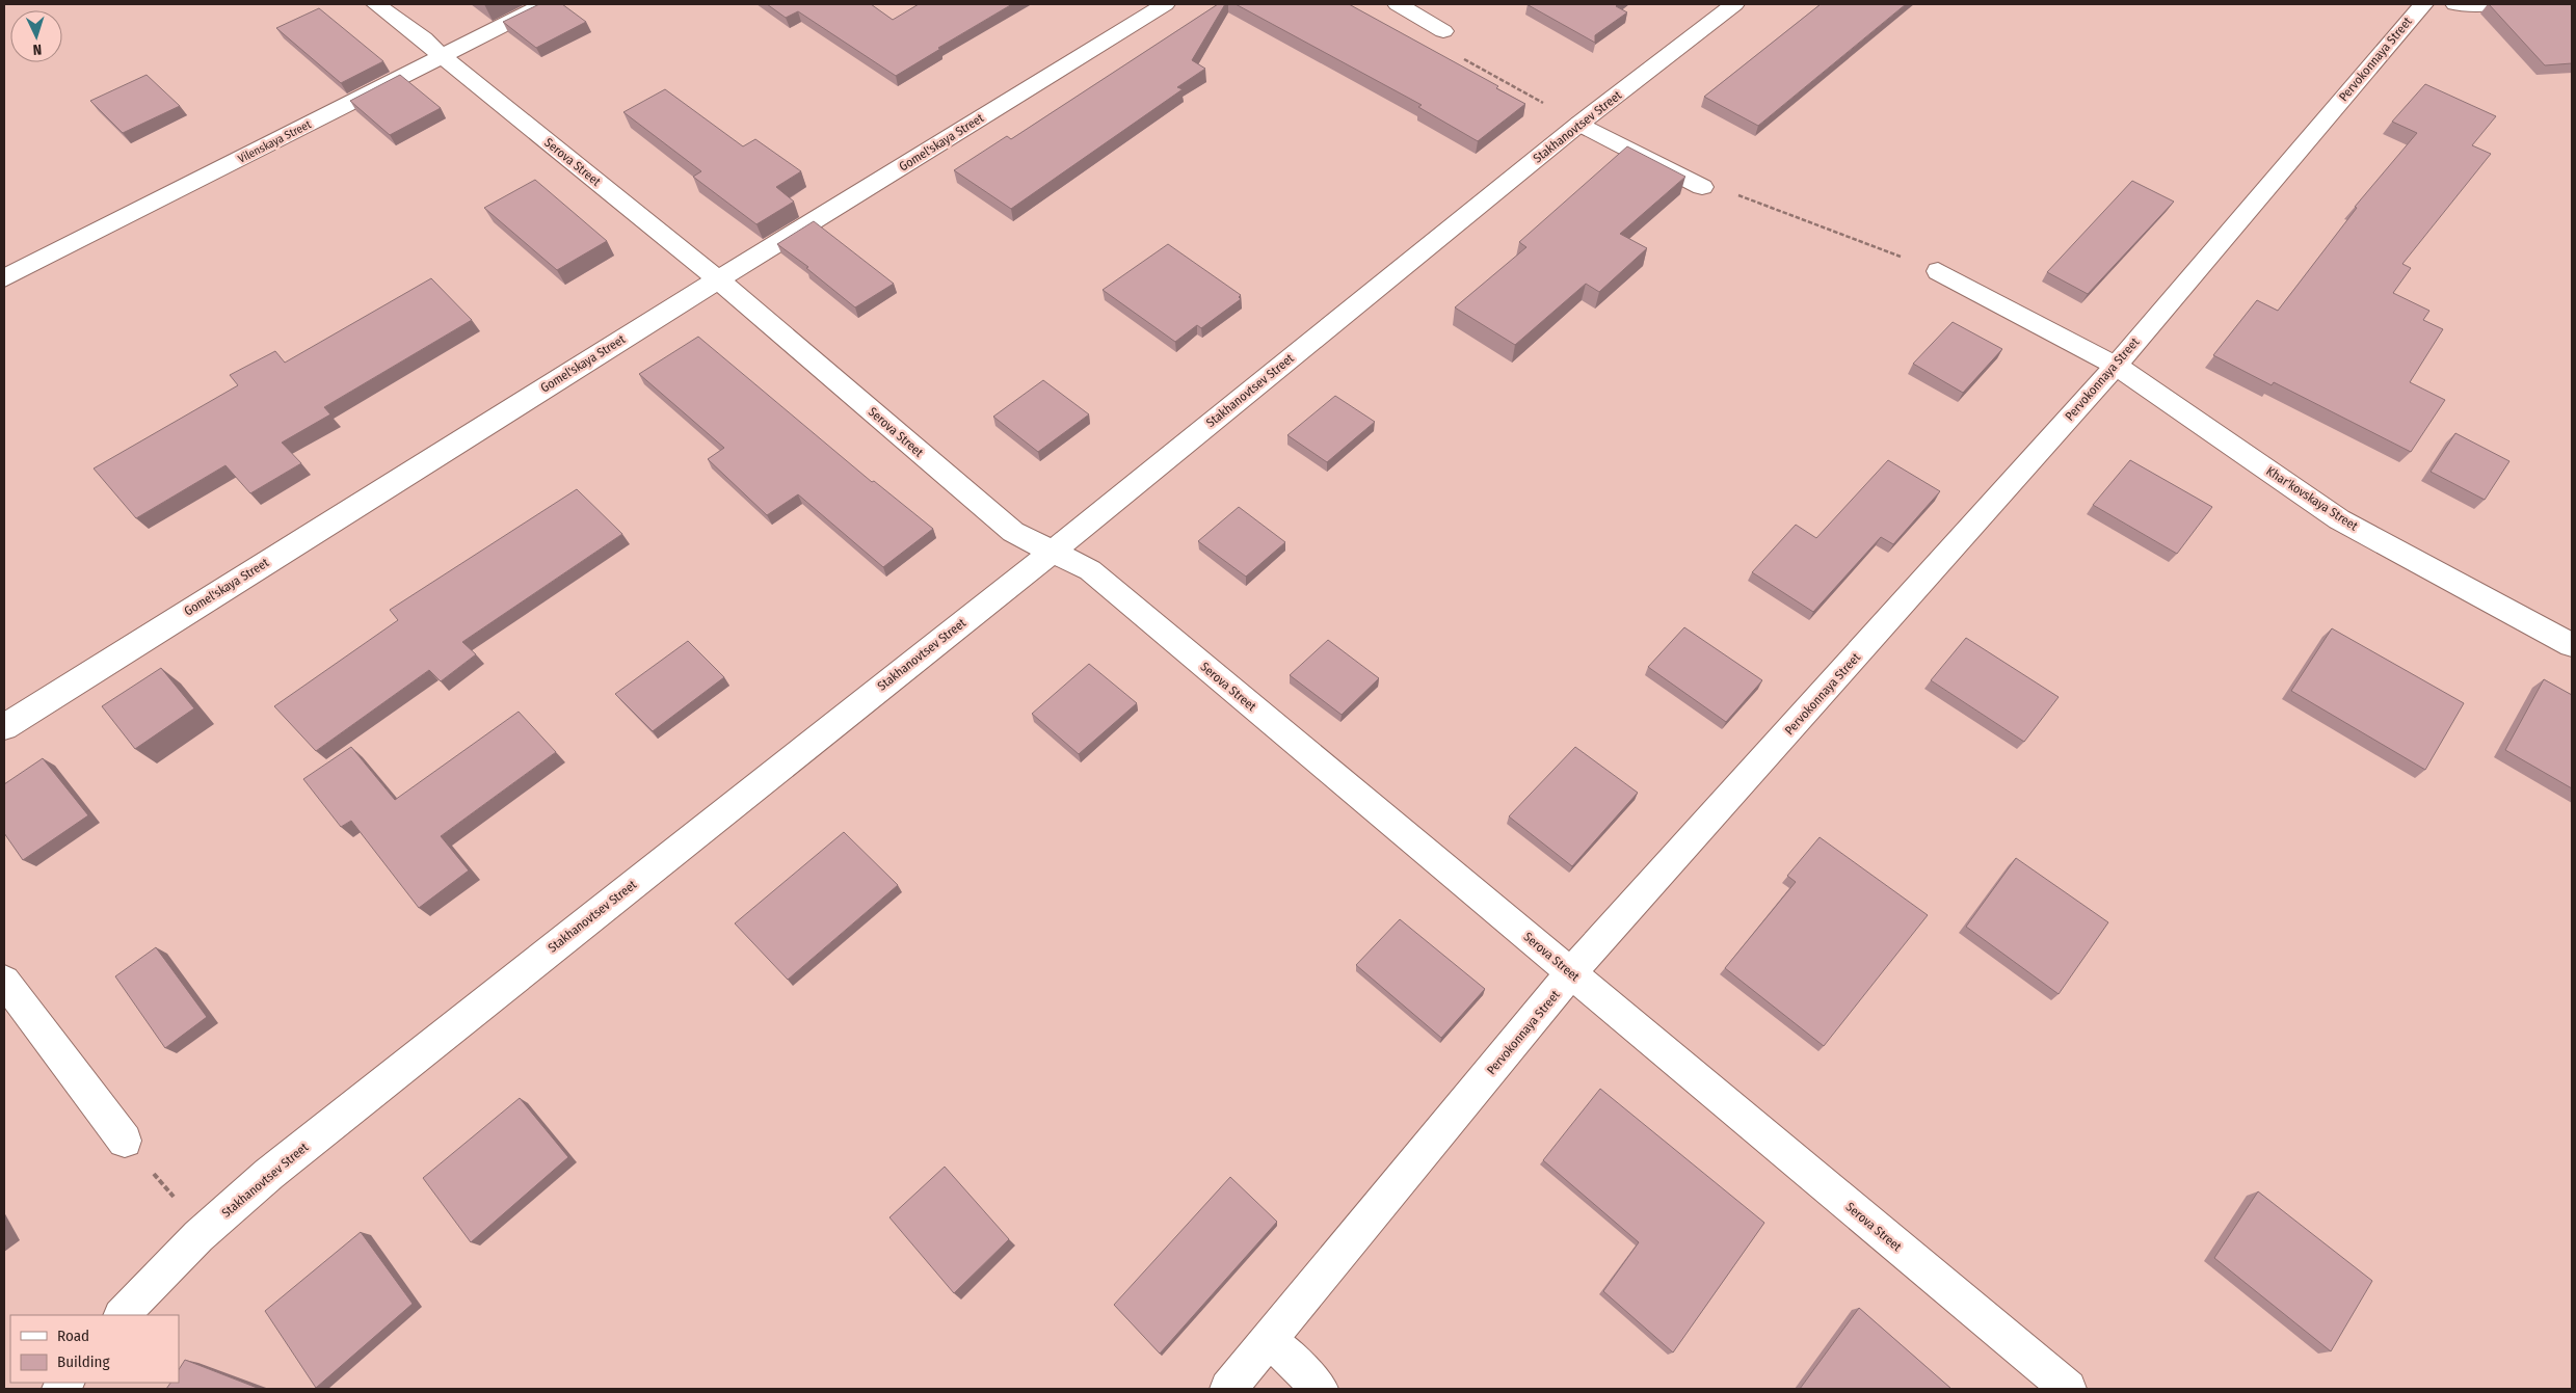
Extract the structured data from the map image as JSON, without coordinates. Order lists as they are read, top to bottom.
{
  "streets": {
    "street": [
      "Pervokonnaya Street",
      "Stakhanovtsev Street",
      "Vilenskaya Street",
      "Gomel'skaya Street",
      "Serova Street",
      "Khar'kovskaya Street"
    ]
  },
  "crossings": [
    ["Pervokonnaya Street", "Serova Street"],
    ["Pervokonnaya Street", "Khar'kovskaya Street"],
    ["Stakhanovtsev Street", "Serova Street"],
    ["Vilenskaya Street", "Serova Street"],
    ["Gomel'skaya Street", "Serova Street"]
  ],
  "legend": ["Road", "Building"],
  "north": "bottom"
}
